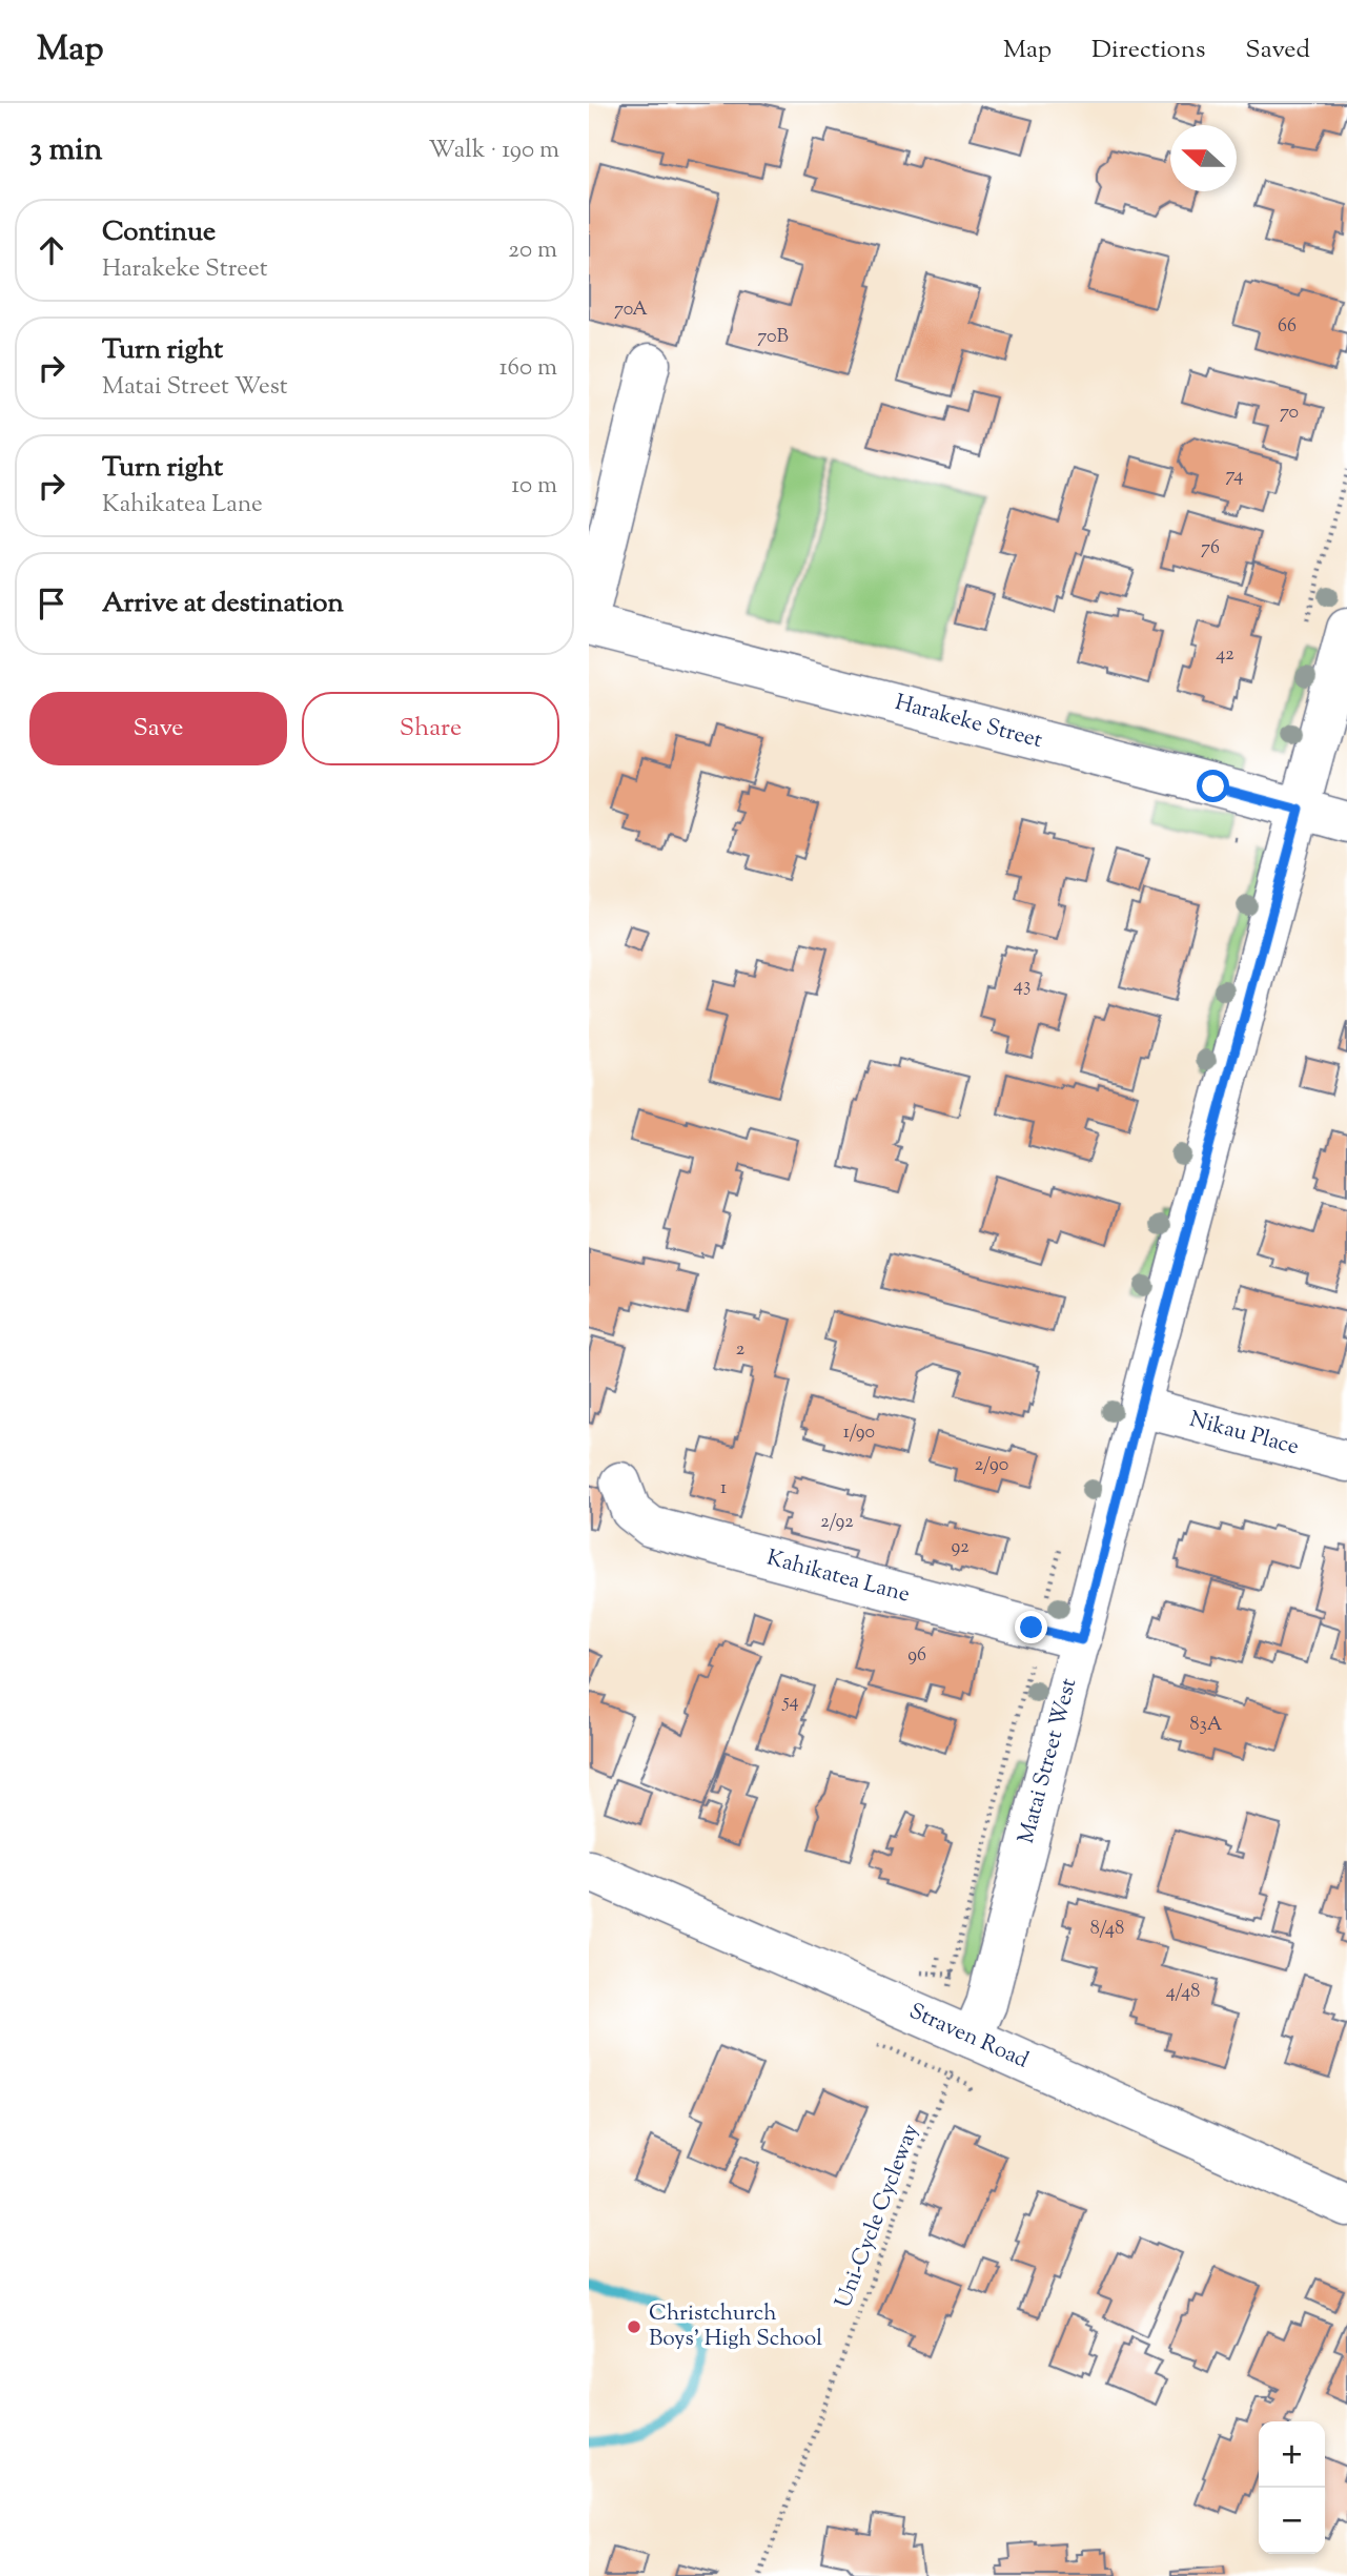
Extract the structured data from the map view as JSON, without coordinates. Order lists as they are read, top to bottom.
{
  "streets": {
    "street": [
      "Harakeke Street",
      "Nikau Place",
      "Kahikatea Lane",
      "Matai Street West",
      "Straven Road"
    ],
    "path": ["Uni-Cycle Cycleway"]
  },
  "crossings": [
    ["Harakeke Street", "Matai Street West"],
    ["Nikau Place", "Matai Street West"],
    ["Kahikatea Lane", "Matai Street West"],
    ["Matai Street West", "Straven Road"]
  ],
  "places": ["Christchurch Boys' High School"],
  "house_numbers": [
    "70A",
    "66",
    "70B",
    "70",
    "74",
    "76",
    "42",
    "43",
    "2",
    "1/90",
    "2/90",
    "1",
    "2/92",
    "92",
    "96",
    "54",
    "83A",
    "8/48",
    "4/48"
  ],
  "north": "left",
  "page": {
    "header": "Map",
    "nav": ["Map", "Directions", "Saved"],
    "heading": ["3 min", "Walk · 190 m"],
    "list": [
      ["Continue", "Harakeke Street", "20 m"],
      ["Turn right", "Matai Street West", "160 m"],
      ["Turn right", "Kahikatea Lane", "10 m"],
      "Arrive at destination"
    ],
    "buttons": ["Save", "Share"],
    "map_buttons": ["+", "−"]
  }
}
